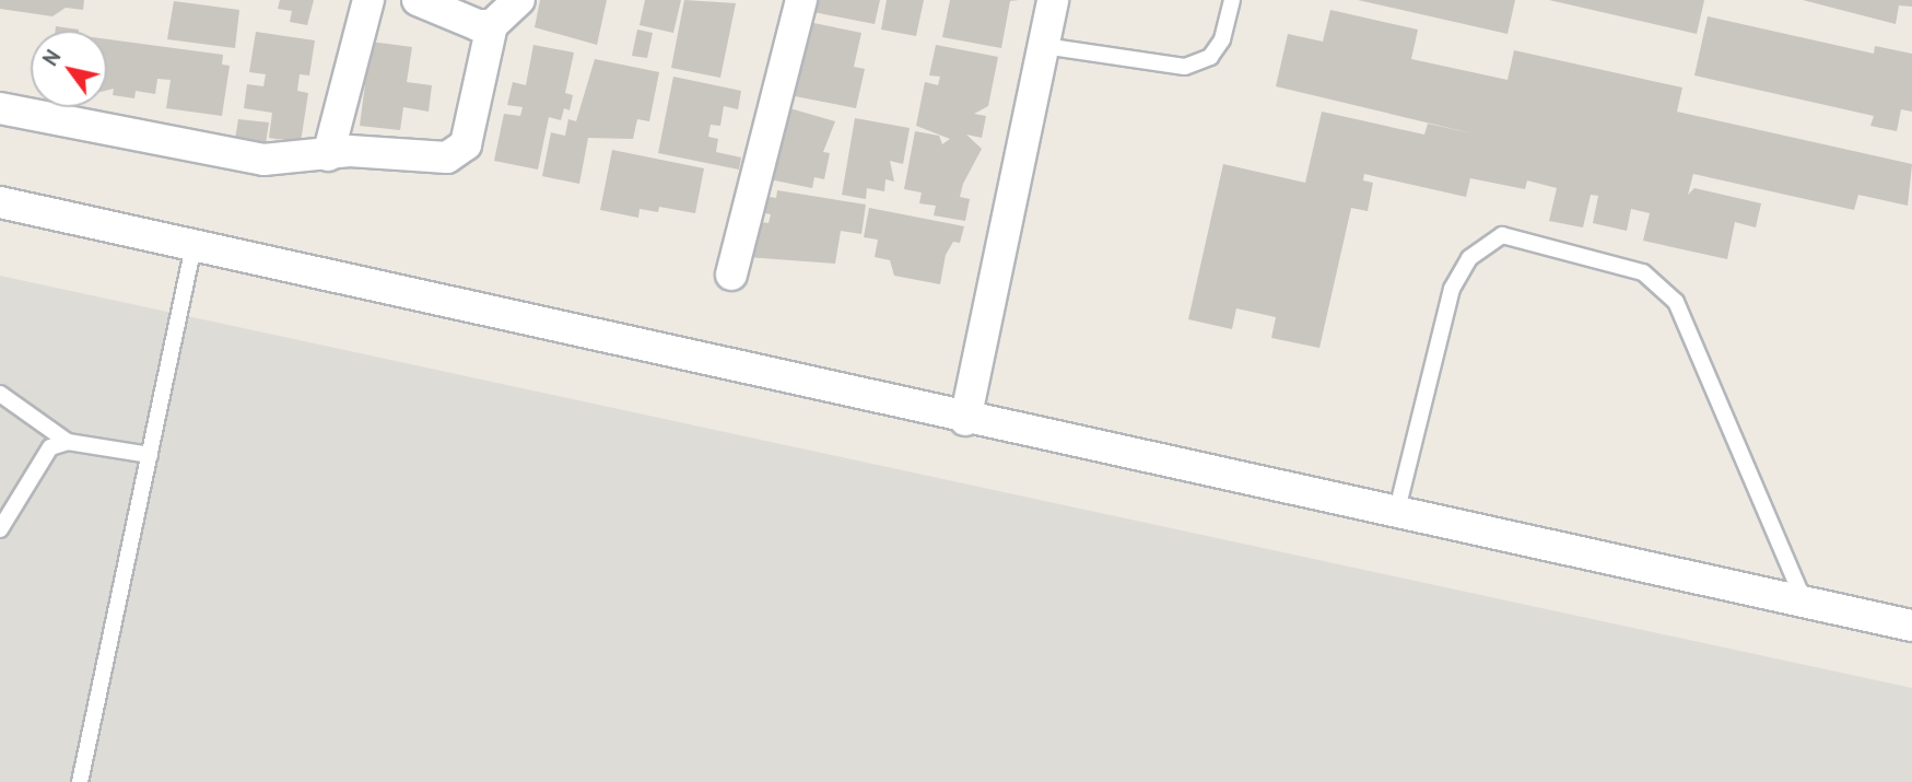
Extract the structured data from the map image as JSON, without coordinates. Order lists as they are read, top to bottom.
{
  "north": "top left"
}
